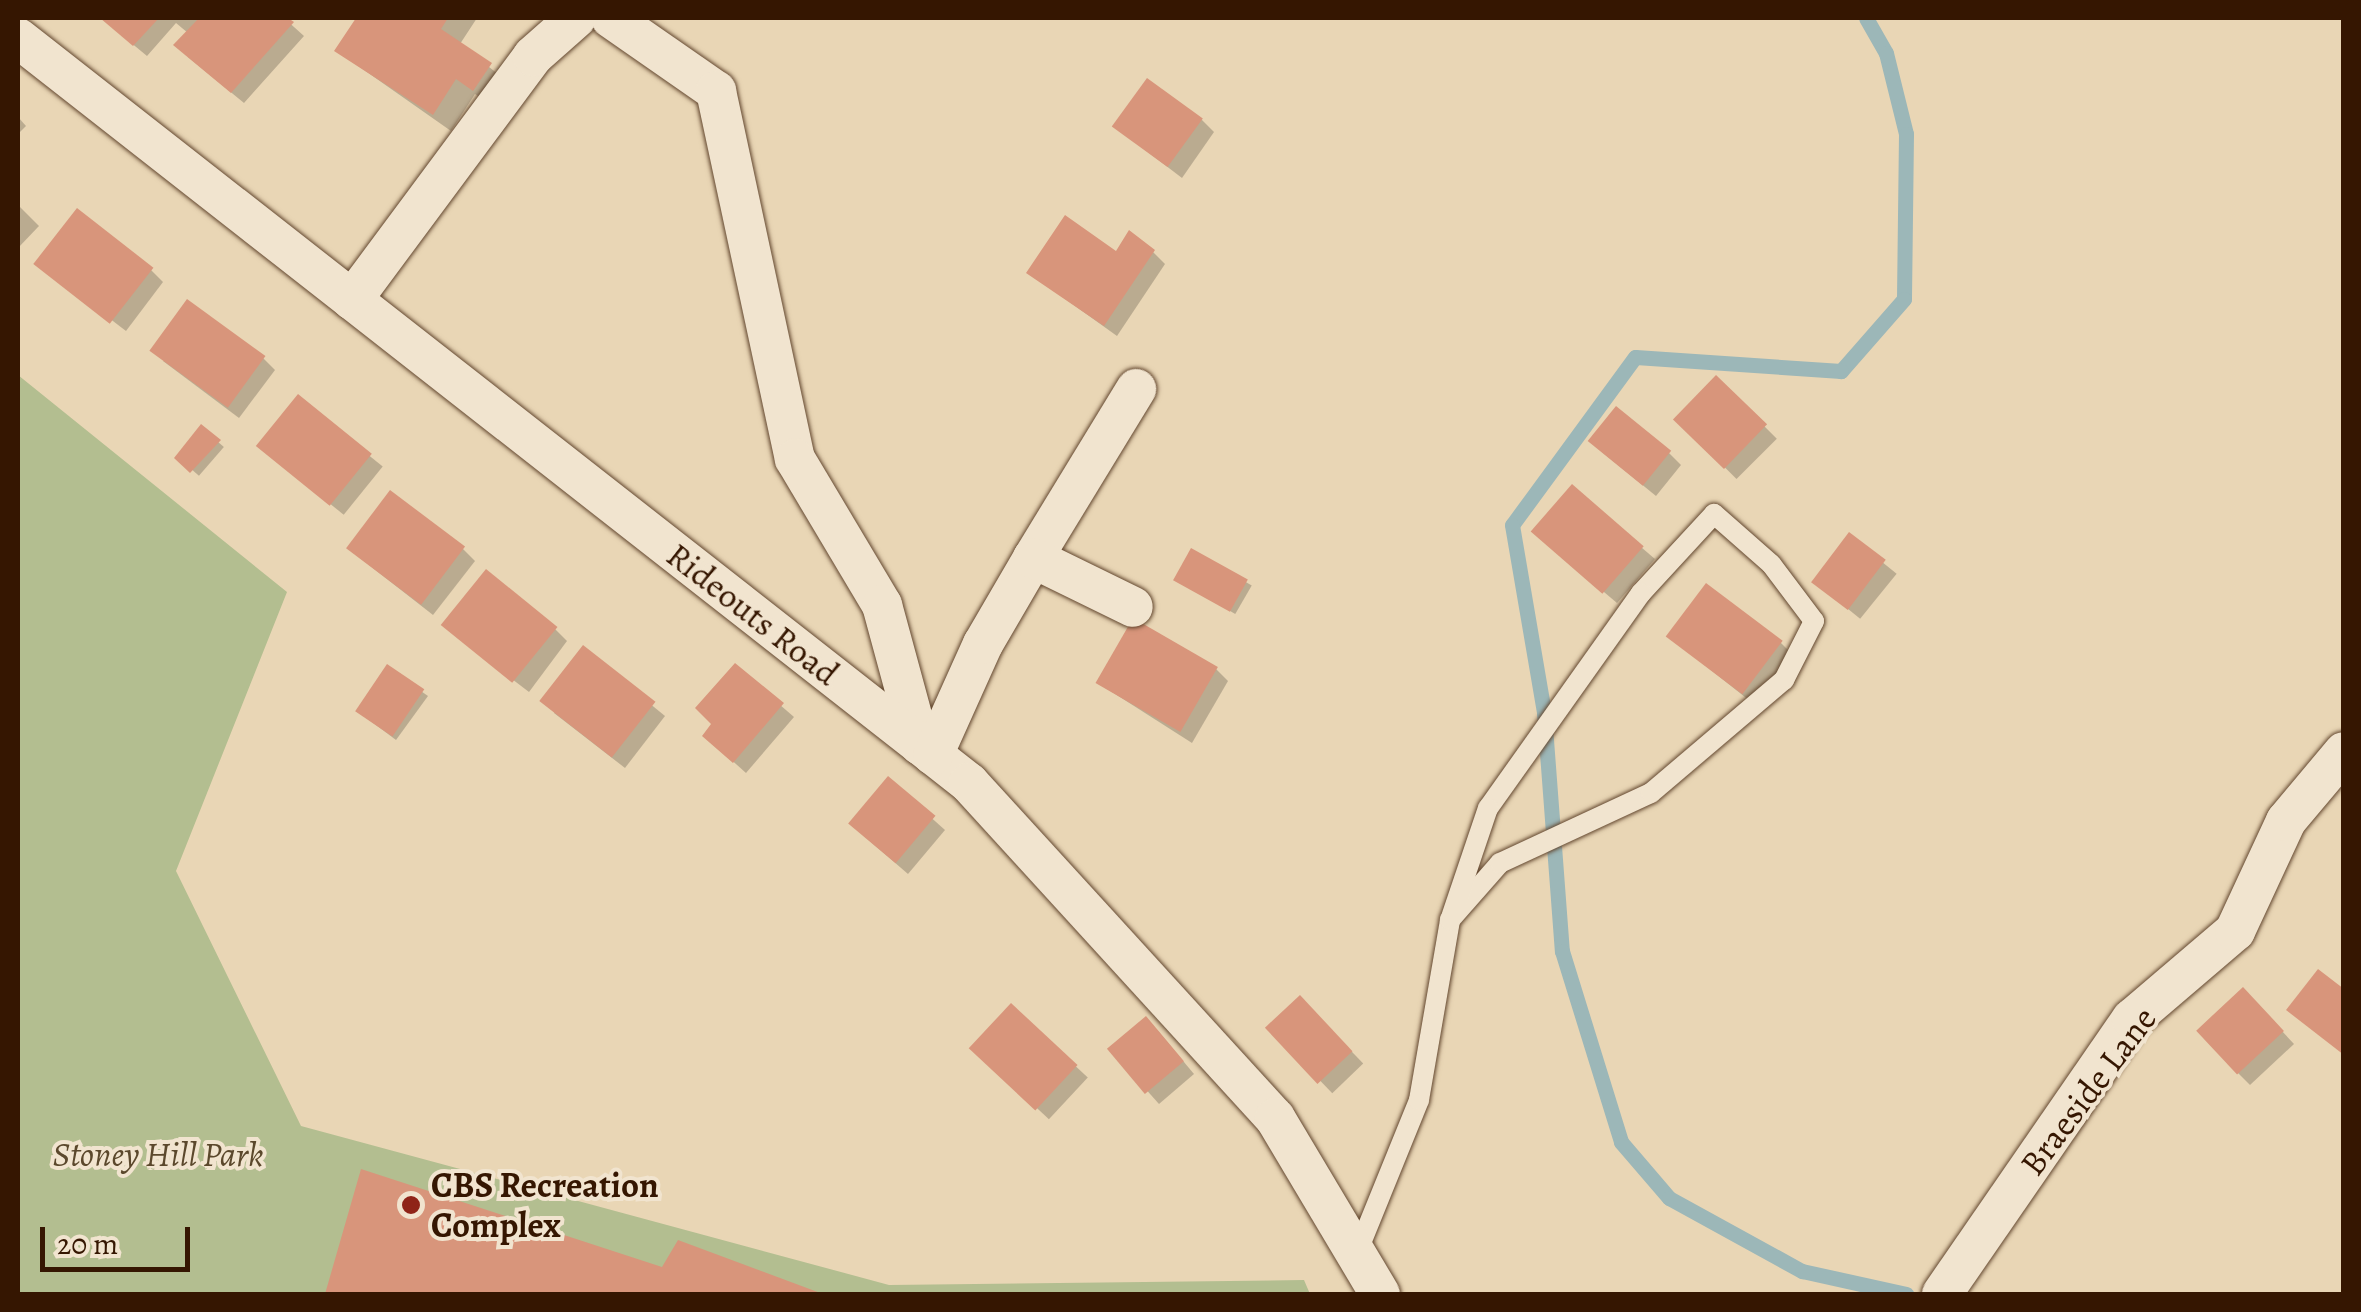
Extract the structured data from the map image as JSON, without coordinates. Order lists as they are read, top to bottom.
{
  "streets": {
    "street": ["Rideouts Road", "Braeside Lane"]
  },
  "parks": ["Stoney Hill Park"],
  "places": ["CBS Recreation Complex"],
  "scale_bar": "20 m"
}
